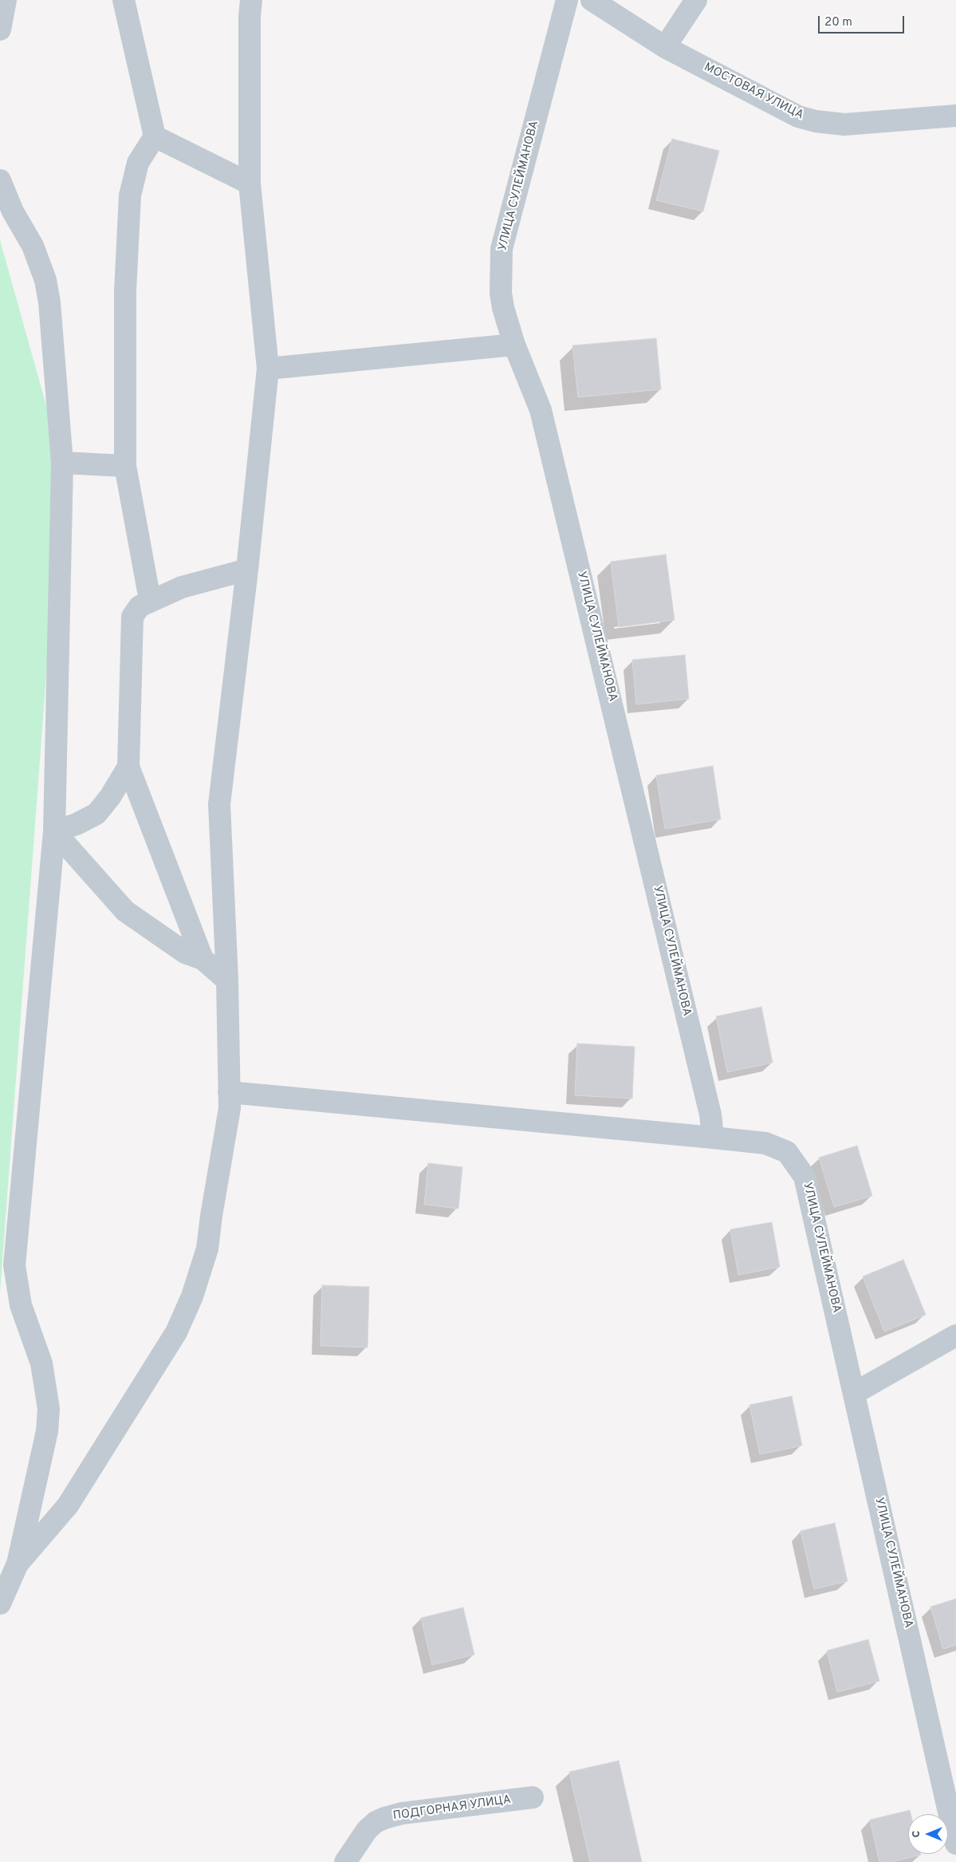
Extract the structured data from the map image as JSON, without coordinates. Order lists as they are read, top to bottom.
{
  "streets": {
    "street": ["МОСТОВАЯ УЛИЦА", "УЛИЦА СУЛЕЙМАНОВА", "ПОДГОРНАЯ УЛИЦА"]
  },
  "scale_bar": "20 m",
  "north": "left"
}
